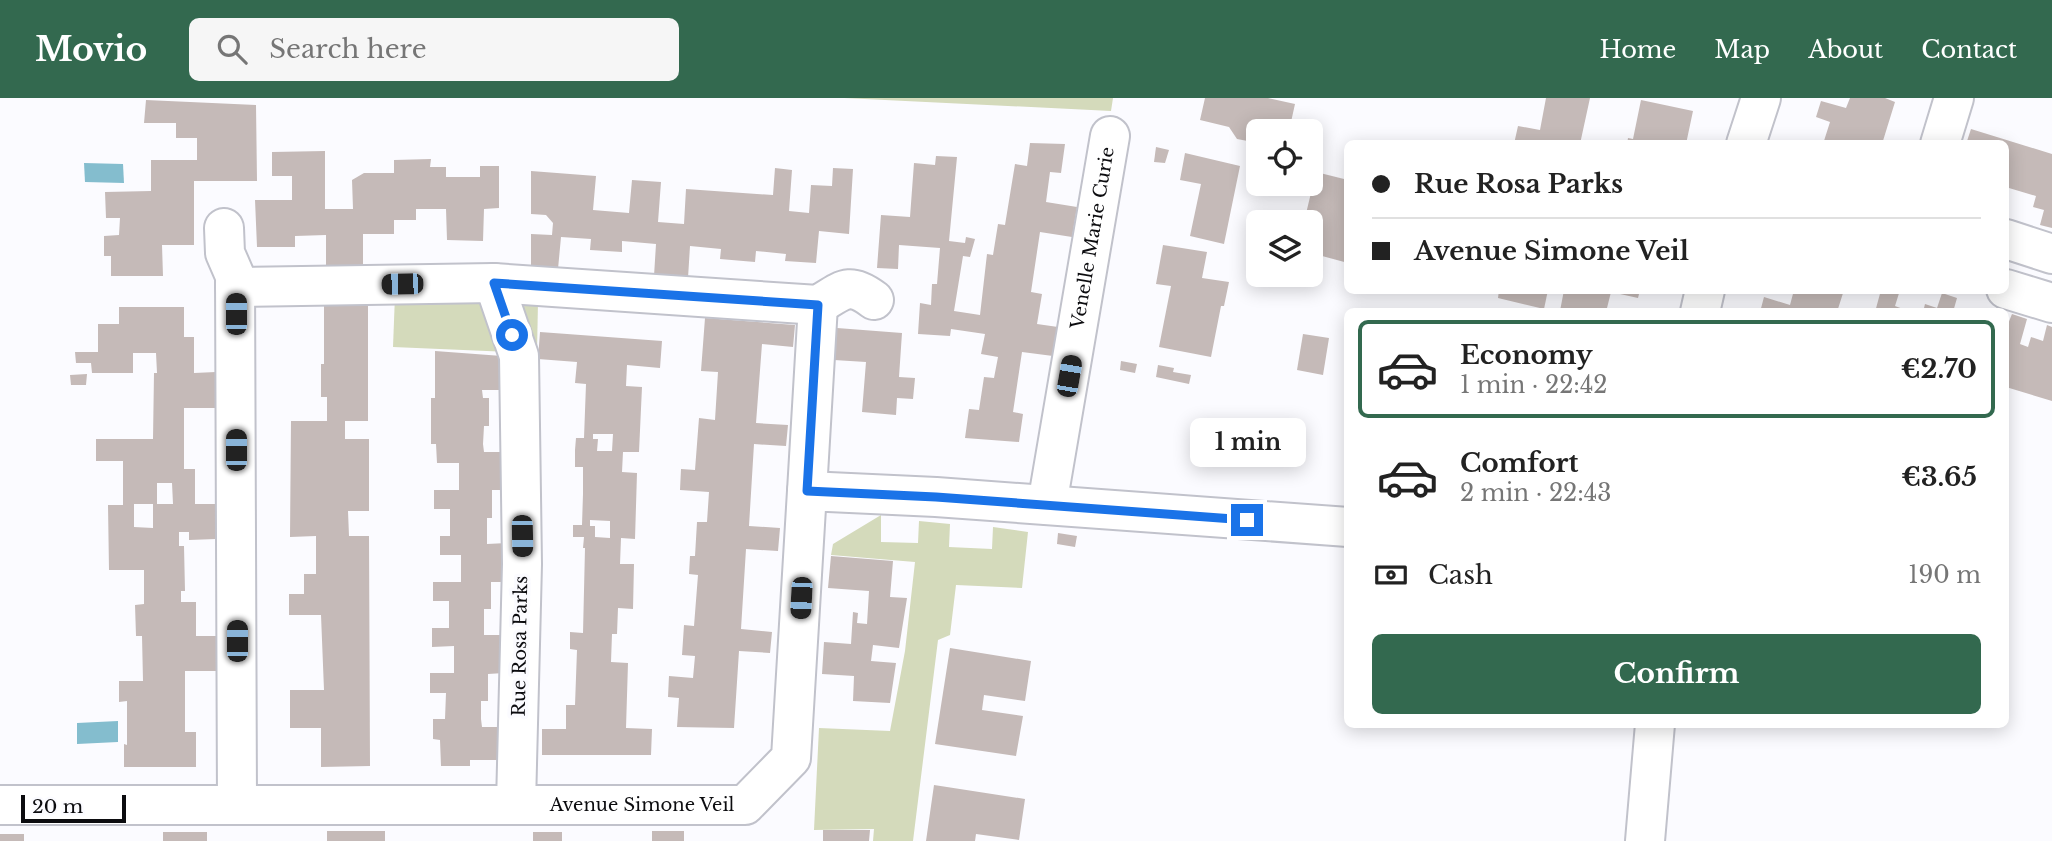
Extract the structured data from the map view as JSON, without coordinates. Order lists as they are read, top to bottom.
{
  "streets": {
    "street": ["Venelle Marie Curie", "Rue Rosa Parks", "Avenue Simone Veil"]
  },
  "crossings": [
    ["Rue Rosa Parks", "Avenue Simone Veil"]
  ],
  "scale_bar": "20 m",
  "page": {
    "header": "Movio",
    "search": "Search here",
    "nav": [
      "Home",
      "Map",
      "About",
      "Contact"
    ],
    "banner": ["Rue Rosa Parks", "Avenue Simone Veil"],
    "list": [
      {
        "name": "Economy",
        "note": "1 min · 22:42",
        "value": "€2.70"
      },
      {
        "name": "Comfort",
        "note": "2 min · 22:43",
        "value": "€3.65"
      }
    ],
    "bubble": "1 min",
    "pay": ["Cash", "190 m"],
    "buttons": "Confirm",
    "scale": "20 m"
  }
}
